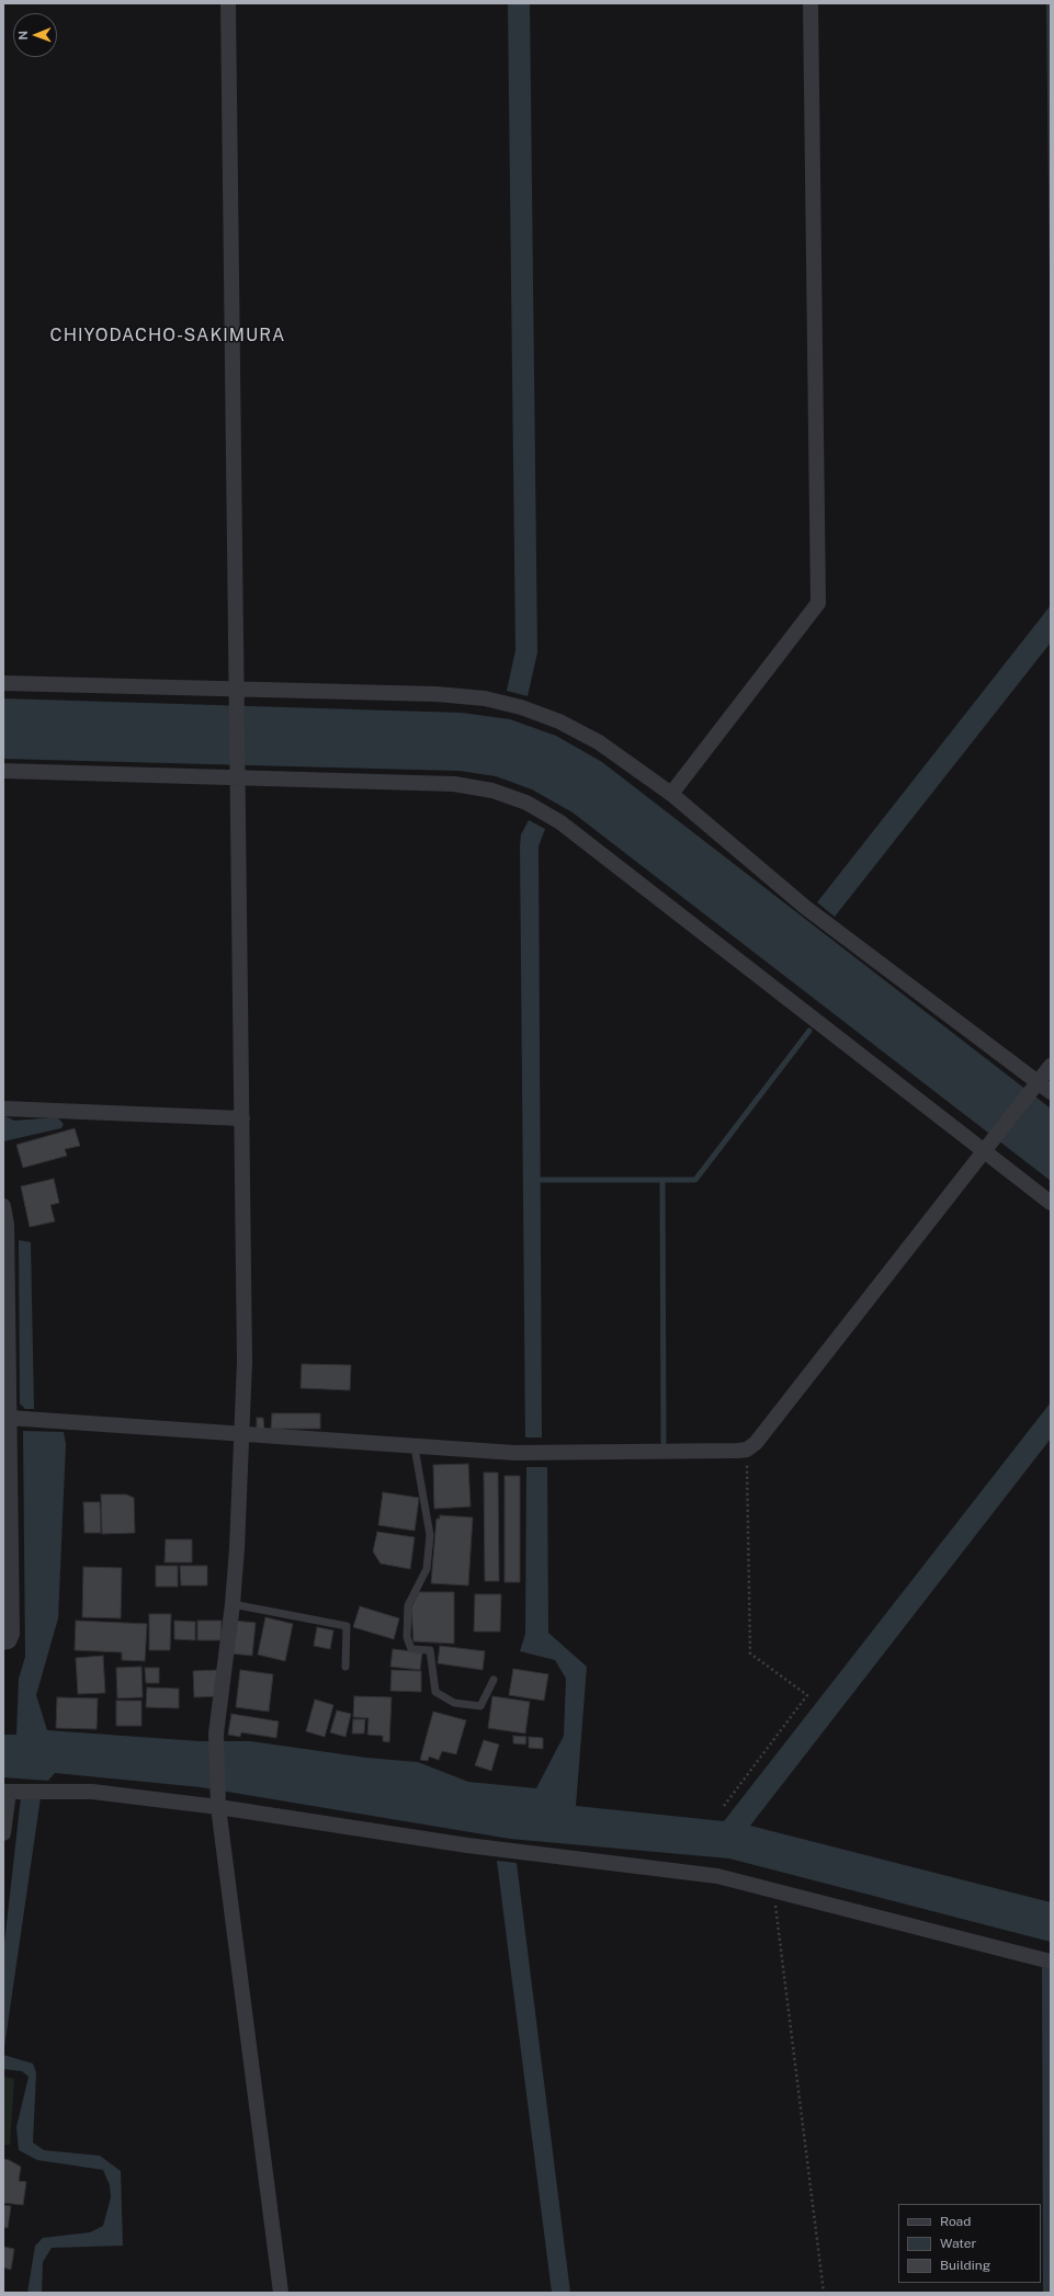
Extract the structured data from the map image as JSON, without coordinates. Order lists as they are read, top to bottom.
{
  "districts": ["CHIYODACHO-SAKIMURA"],
  "legend": ["Road", "Water", "Building"],
  "north": "left"
}
